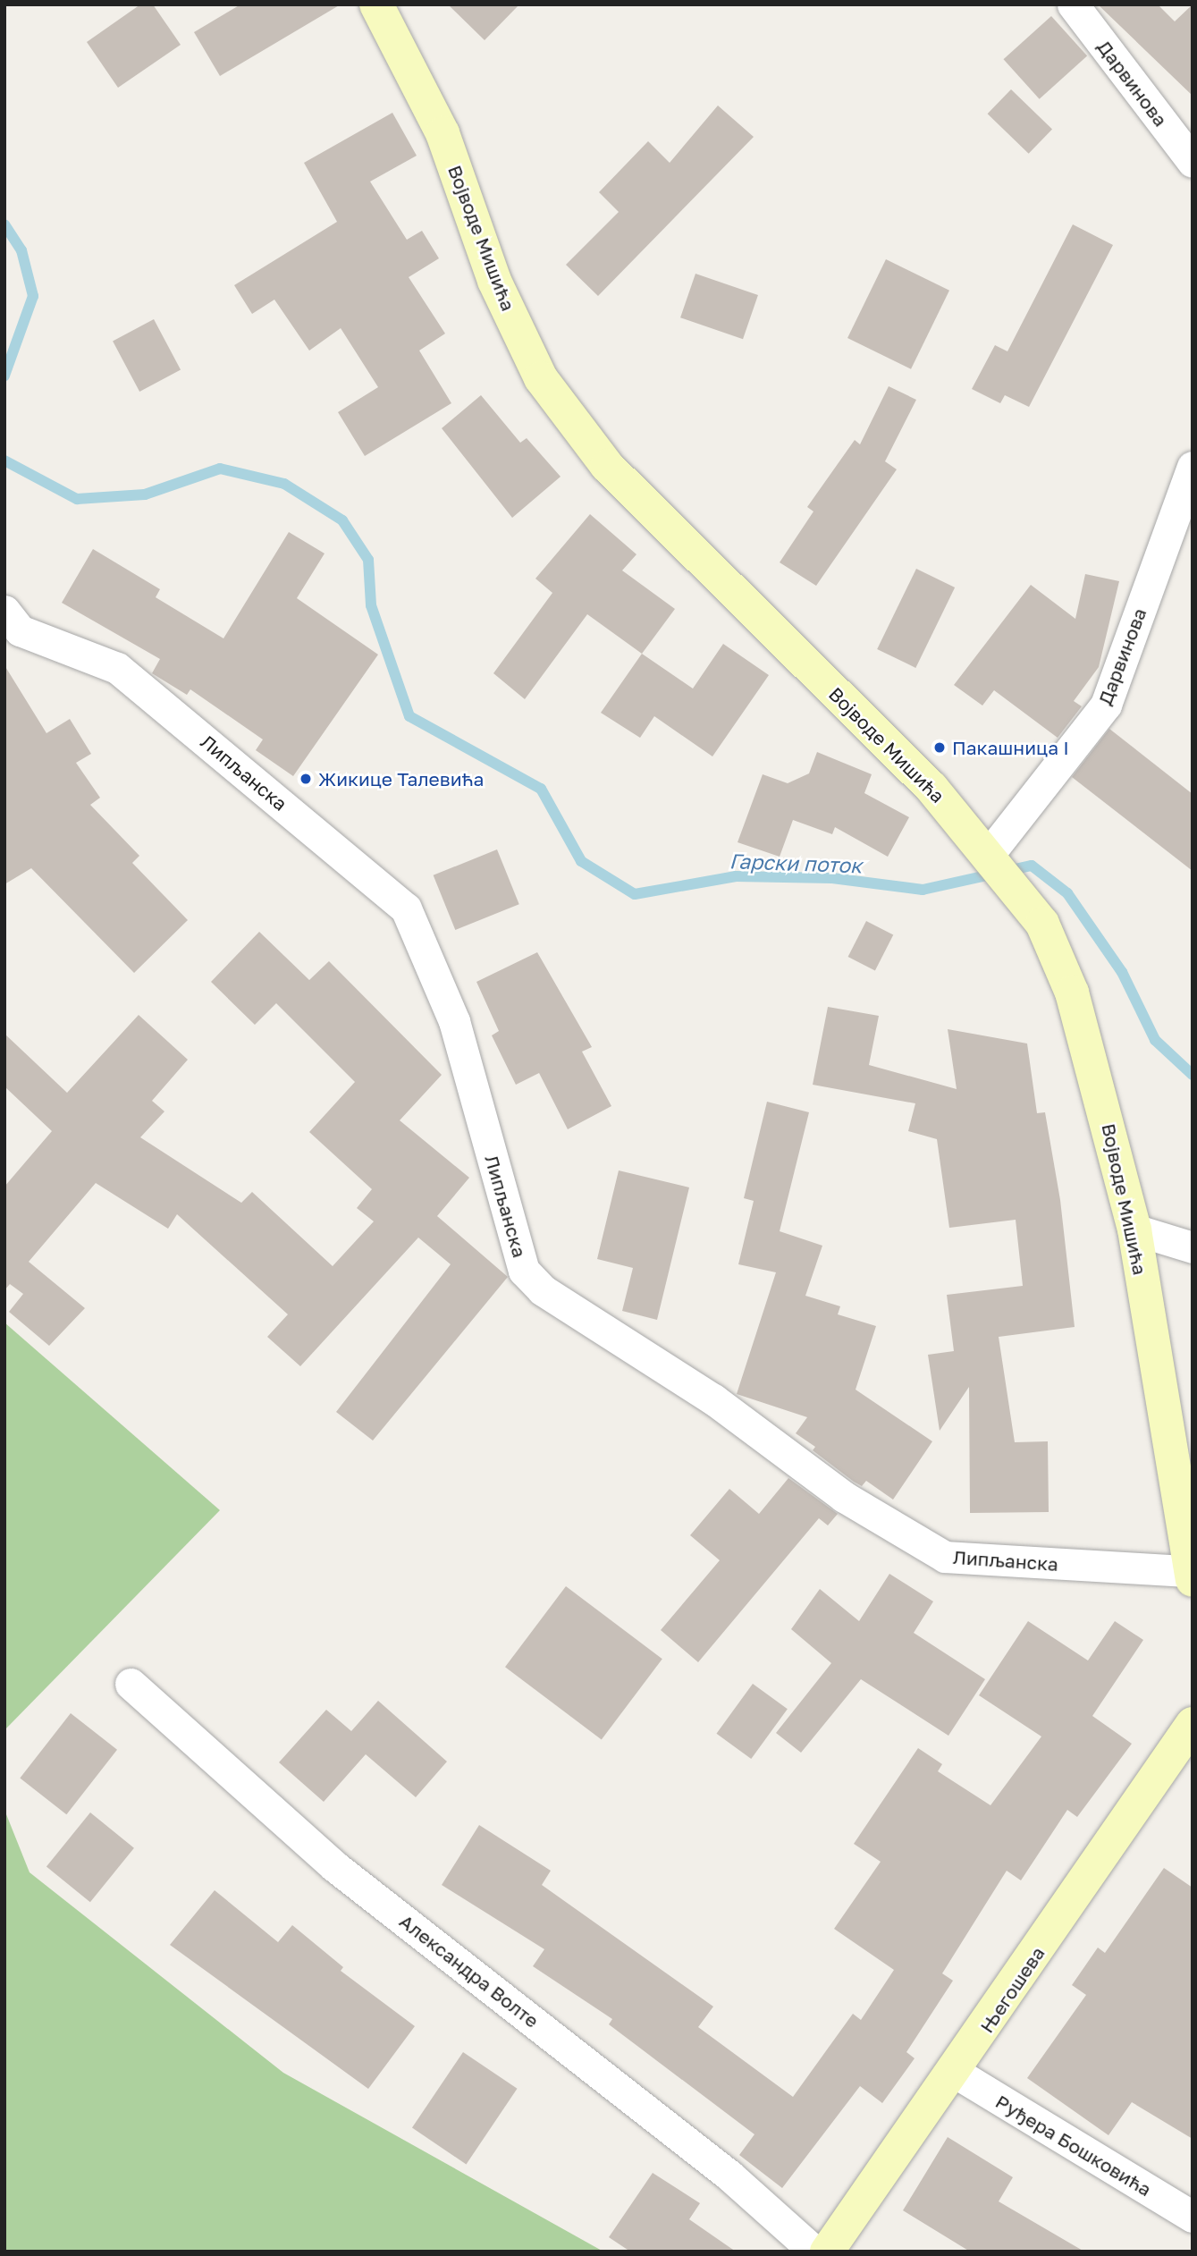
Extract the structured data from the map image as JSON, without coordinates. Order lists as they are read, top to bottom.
{
  "streets": {
    "street": [
      "Дарвинова",
      "Војводе Мишића",
      "Липљанска",
      "Александра Волте",
      "Његошева",
      "Руђера Бошковића"
    ]
  },
  "crossings": [
    ["Дарвинова", "Војводе Мишића"],
    ["Војводе Мишића", "Липљанска"],
    ["Његошева", "Руђера Бошковића"]
  ],
  "water": ["Гарски поток"],
  "places": ["Пакашница I", "Жикице Талевића"]
}
